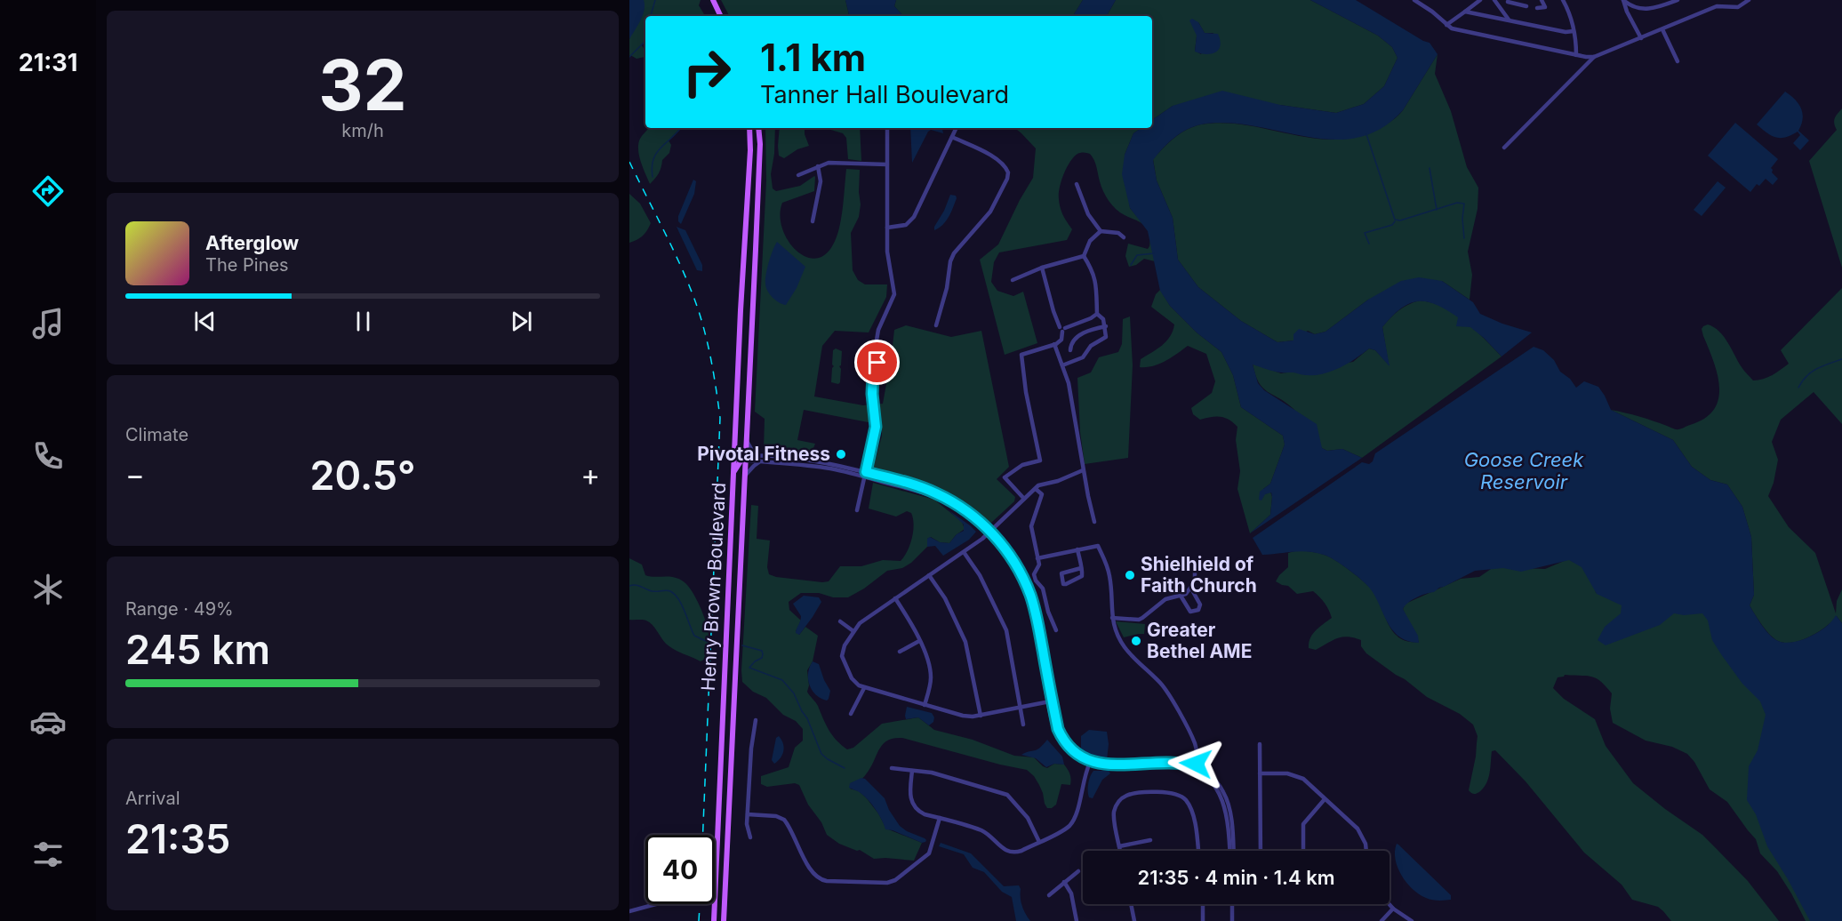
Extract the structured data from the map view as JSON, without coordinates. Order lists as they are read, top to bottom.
{
  "streets": {
    "main road": ["Henry Brown Boulevard"]
  },
  "water": ["Goose Creek Reservoir"],
  "places": ["Pivotal Fitness", "Shielhield of Faith Church", "Greater Bethel AME"],
  "page": {
    "tabs": "21:31",
    "tile": [
      ["32", "km/h"],
      "Climate",
      ["Range · 49%", "245 km"],
      ["Arrival", "21:35"]
    ],
    "turn": ["1.1 km", "Tanner Hall Boulevard"],
    "song": ["Afterglow", "The Pines"],
    "heat": ["−", "20.5°", "+"],
    "limit": "40",
    "trip": "21:35 · 4 min · 1.4 km"
  }
}
